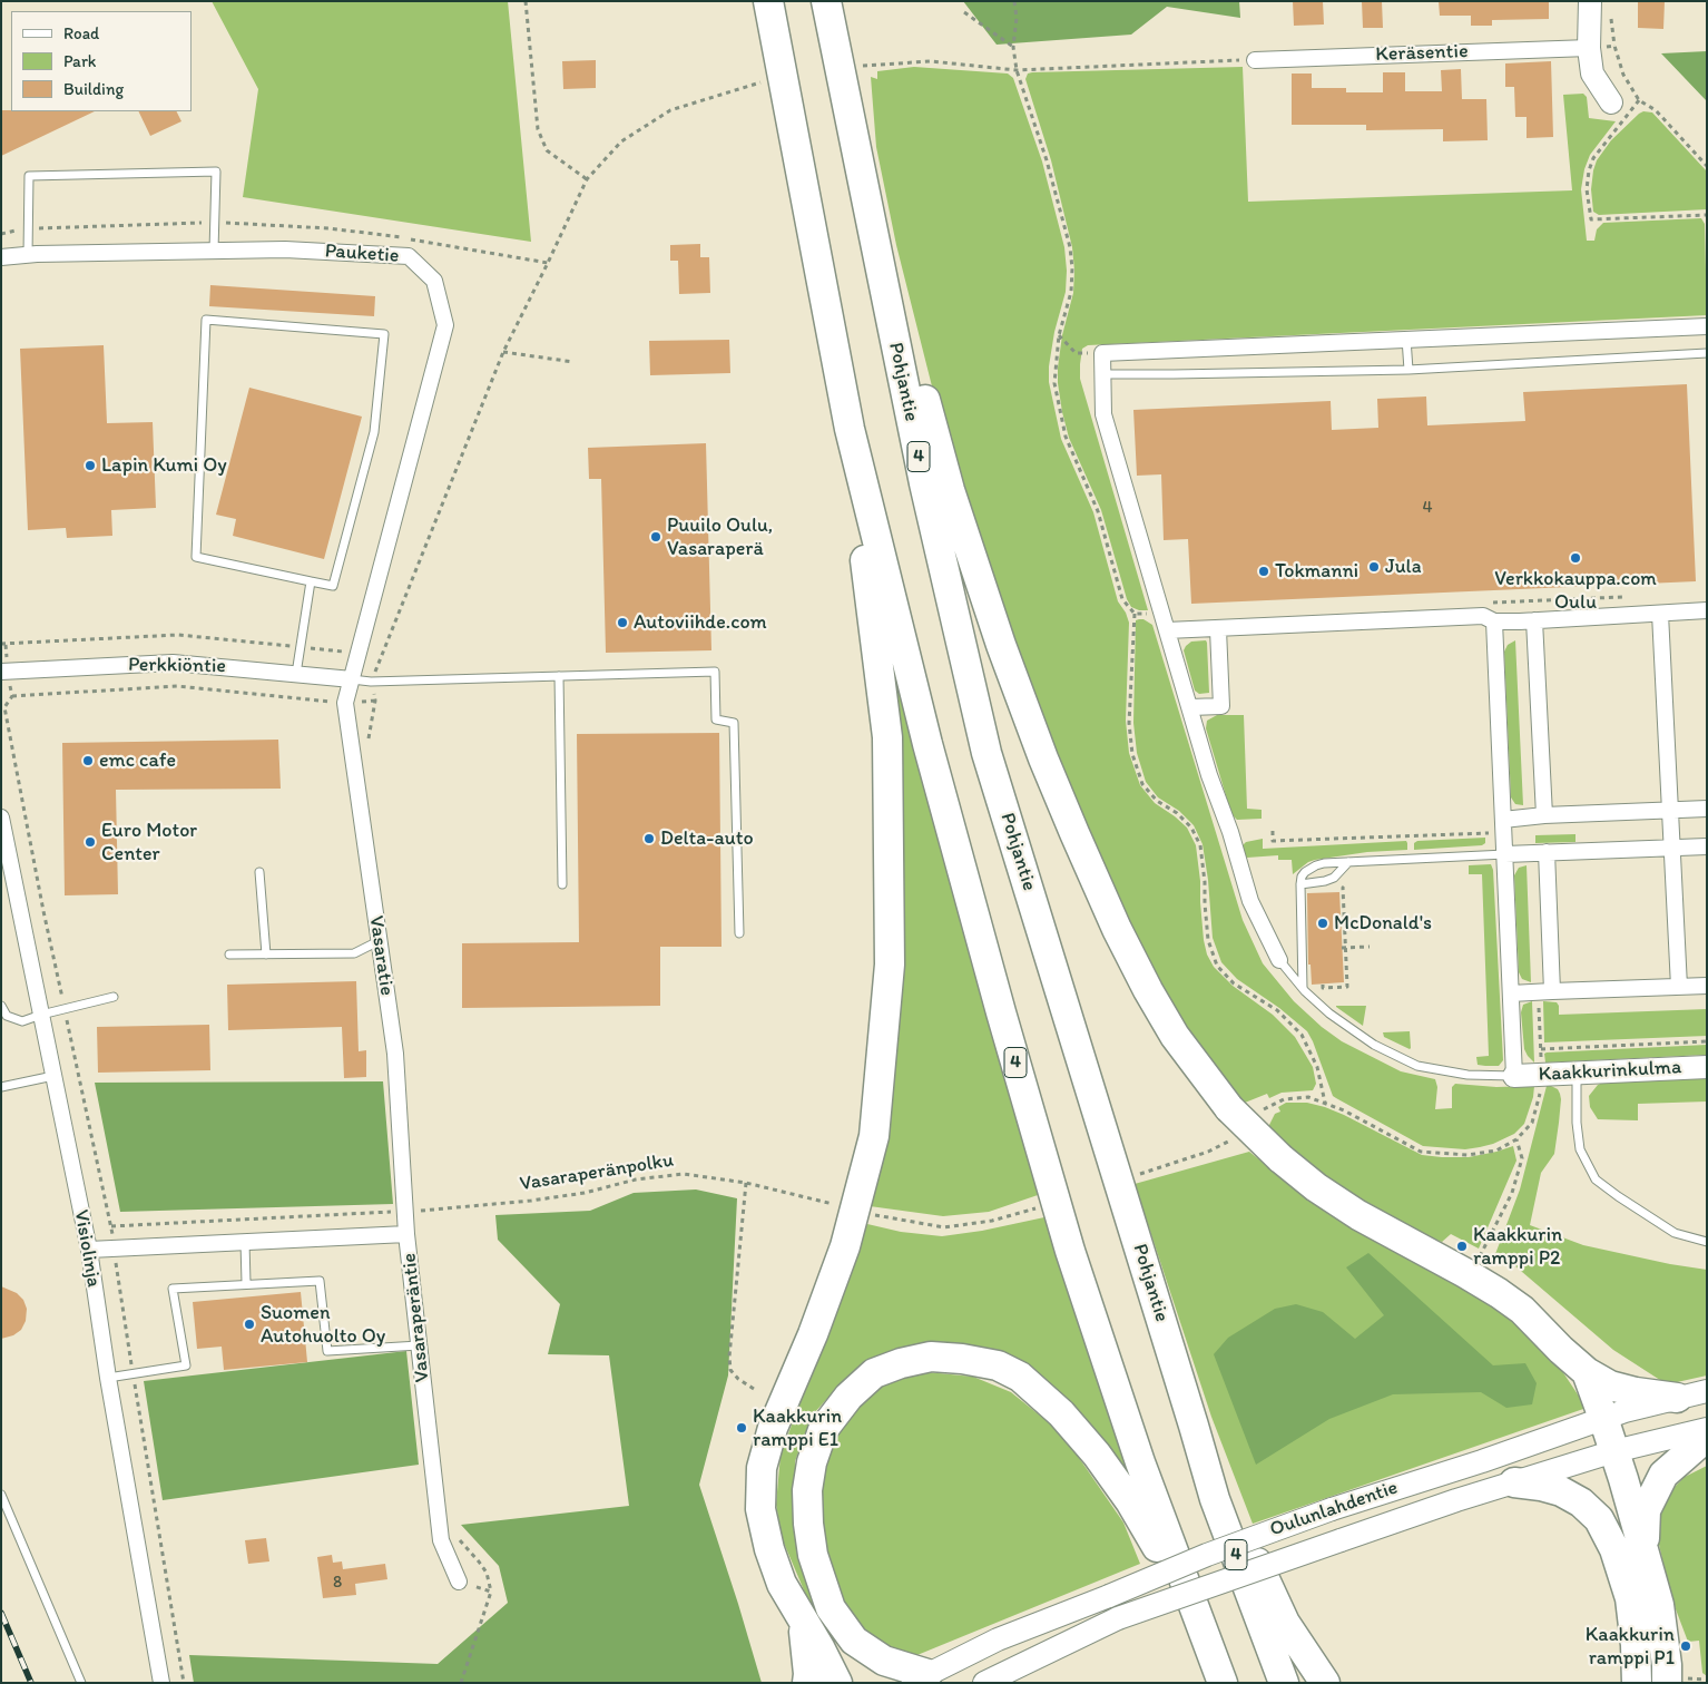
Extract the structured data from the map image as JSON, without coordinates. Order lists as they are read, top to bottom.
{
  "streets": {
    "highway": ["Pohjantie", "4"],
    "main road": ["Kaakkurinkulma", "Oulunlahdentie"],
    "street": [
      "Keräsentie",
      "Pauketie",
      "Perkkiöntie",
      "Vasaratie",
      "Visiolinja",
      "Vasaraperäntie"
    ],
    "path": ["Vasaraperänpolku"]
  },
  "crossings": [
    ["Pauketie", "Perkkiöntie"],
    ["Pauketie", "Vasaratie"],
    ["Perkkiöntie", "Vasaratie"],
    ["Vasaratie", "Vasaraperänpolku"],
    ["Vasaratie", "Vasaraperäntie"],
    ["Visiolinja", "Vasaraperäntie"]
  ],
  "places": [
    "Lapin Kumi Oy",
    "Puuilo Oulu, Vasaraperä",
    "Verkkokauppa.com Oulu",
    "Jula",
    "Tokmanni",
    "Autoviihde.com",
    "emc cafe",
    "Delta-auto",
    "Euro Motor Center",
    "McDonald's",
    "Kaakkurin ramppi P2",
    "Suomen Autohuolto Oy",
    "Kaakkurin ramppi E1",
    "Kaakkurin ramppi P1"
  ],
  "house_numbers": ["4", "8"],
  "legend": ["Road", "Park", "Building"]
}
